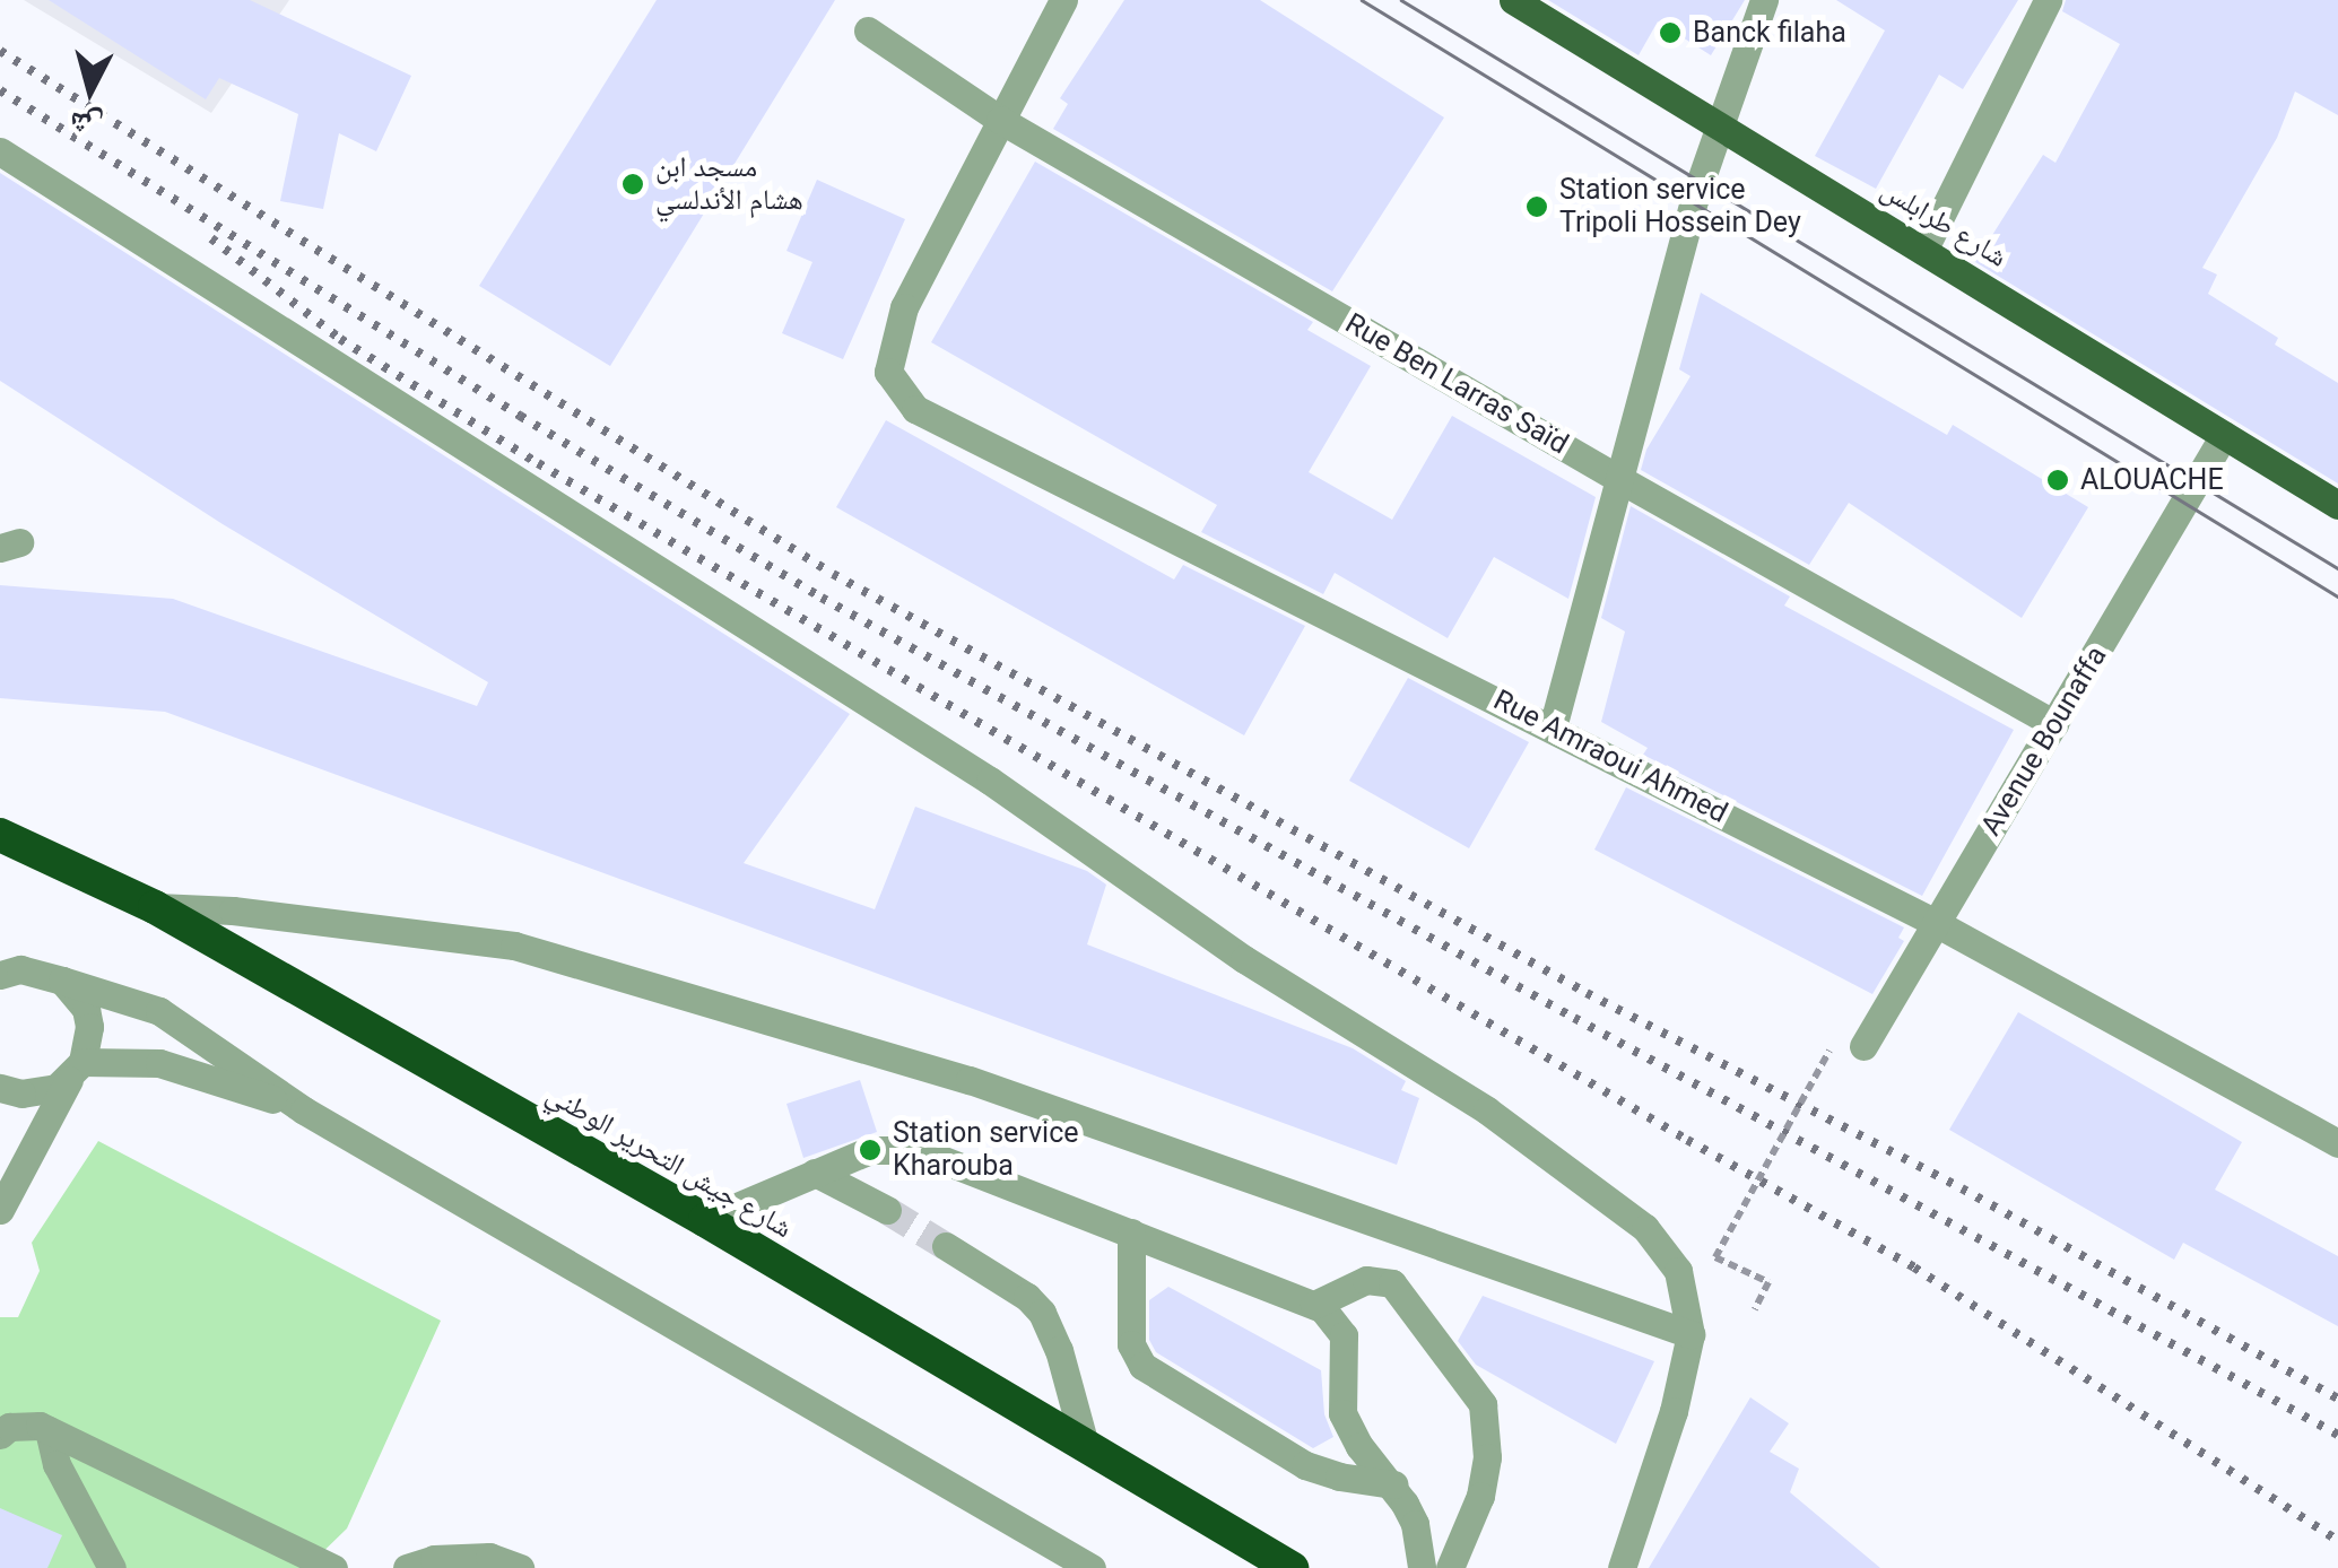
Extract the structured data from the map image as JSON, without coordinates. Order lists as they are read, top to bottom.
{
  "streets": {
    "highway": ["شارع جيش التحرير الوطني"],
    "main road": ["شارع طرابلس"],
    "street": ["Rue Ben Larras Saïd", "Avenue Bounaffa", "Rue Amraoui Ahmed"]
  },
  "crossings": [
    ["شارع طرابلس", "Avenue Bounaffa"],
    ["Rue Ben Larras Saïd", "Avenue Bounaffa"],
    ["Rue Ben Larras Saïd", "Rue Amraoui Ahmed"],
    ["Avenue Bounaffa", "Rue Amraoui Ahmed"]
  ],
  "places": [
    "Banck filaha",
    "مسجد ابن هشام الأندلسي",
    "Station service Tripoli Hossein Dey",
    "ALOUACHE",
    "Station service Kharouba"
  ],
  "north": "bottom"
}
